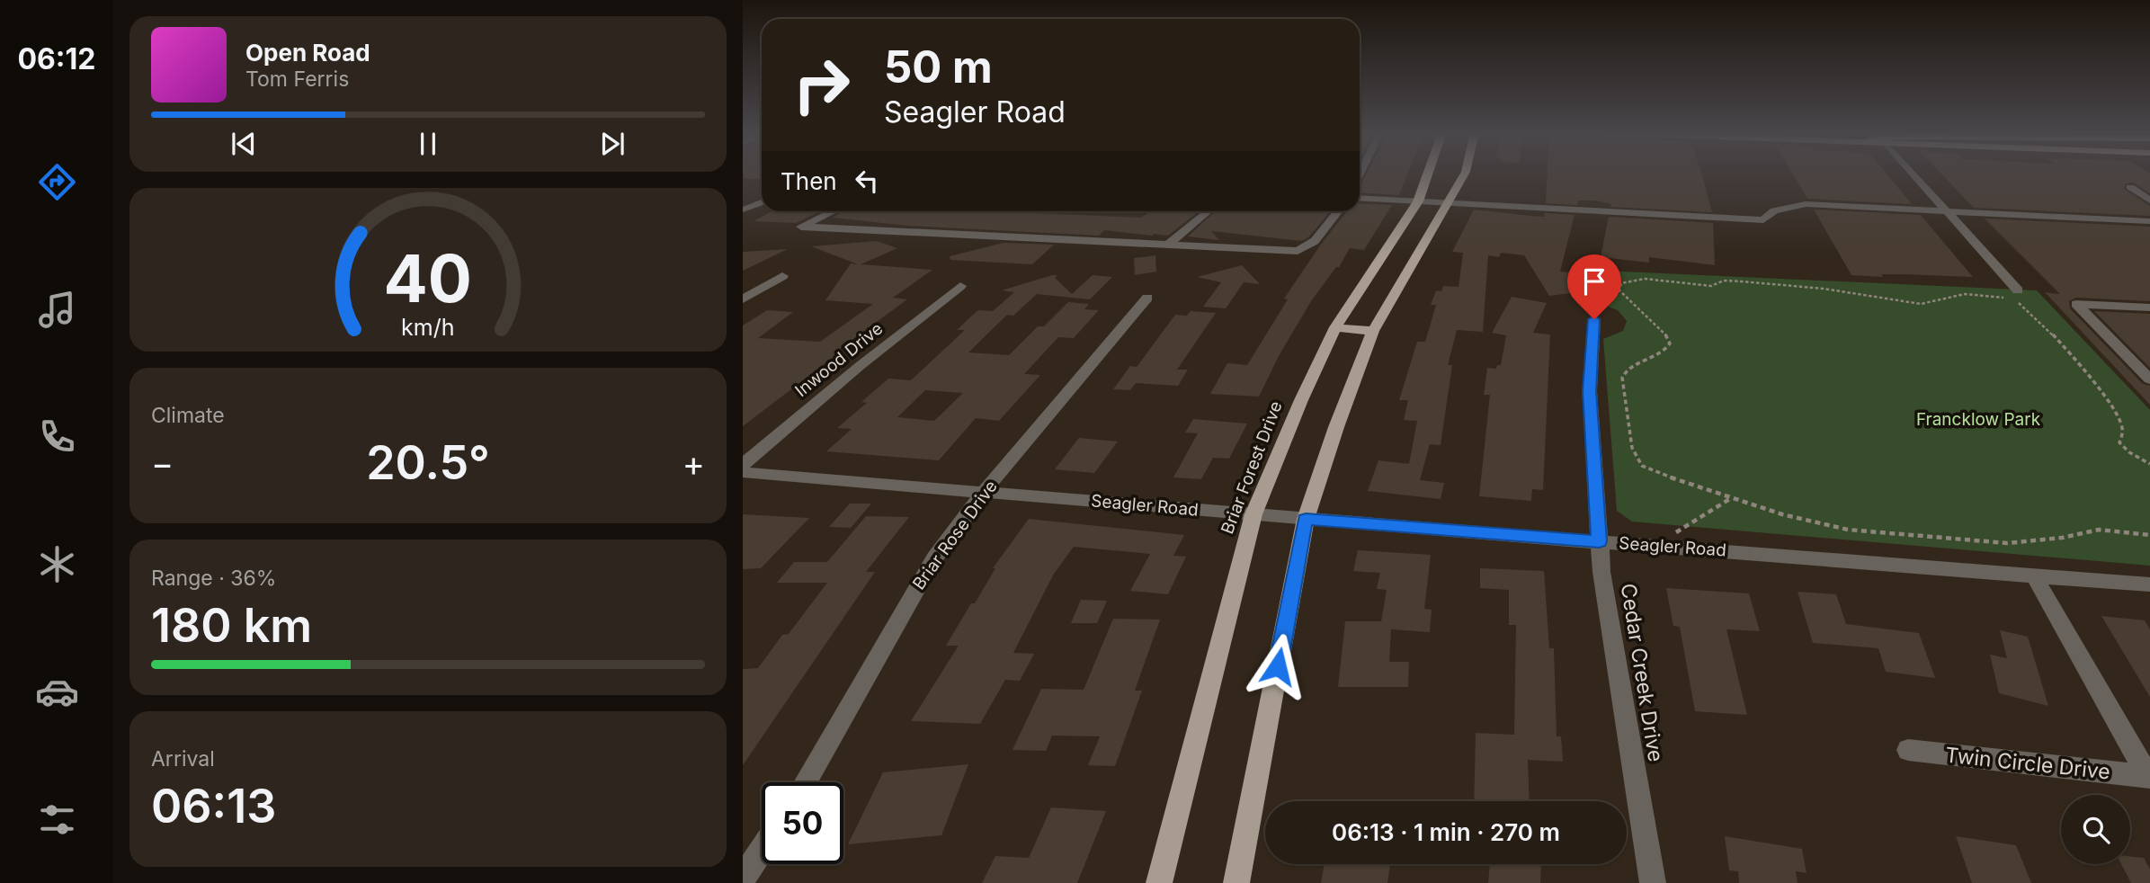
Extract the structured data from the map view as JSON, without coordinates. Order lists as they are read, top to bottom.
{
  "streets": {
    "main road": ["Briar Forest Drive"],
    "street": [
      "Inwood Drive",
      "Seagler Road",
      "Briar Rose Drive",
      "Cedar Creek Drive",
      "Twin Circle Drive"
    ]
  },
  "crossings": [
    ["Briar Forest Drive", "Seagler Road"],
    ["Seagler Road", "Briar Rose Drive"],
    ["Seagler Road", "Cedar Creek Drive"],
    ["Seagler Road", "Twin Circle Drive"]
  ],
  "parks": ["Francklow Park"],
  "page": {
    "tabs": "06:12",
    "turn": ["50 m", "Seagler Road"],
    "song": ["Open Road", "Tom Ferris"],
    "then": "Then",
    "tile": [
      "Climate",
      ["Range · 36%", "180 km"],
      ["Arrival", "06:13"]
    ],
    "heat": ["−", "20.5°", "+"],
    "limit": "50",
    "trip": "06:13 · 1 min · 270 m",
    "gauge": ["40", "km/h"]
  }
}
